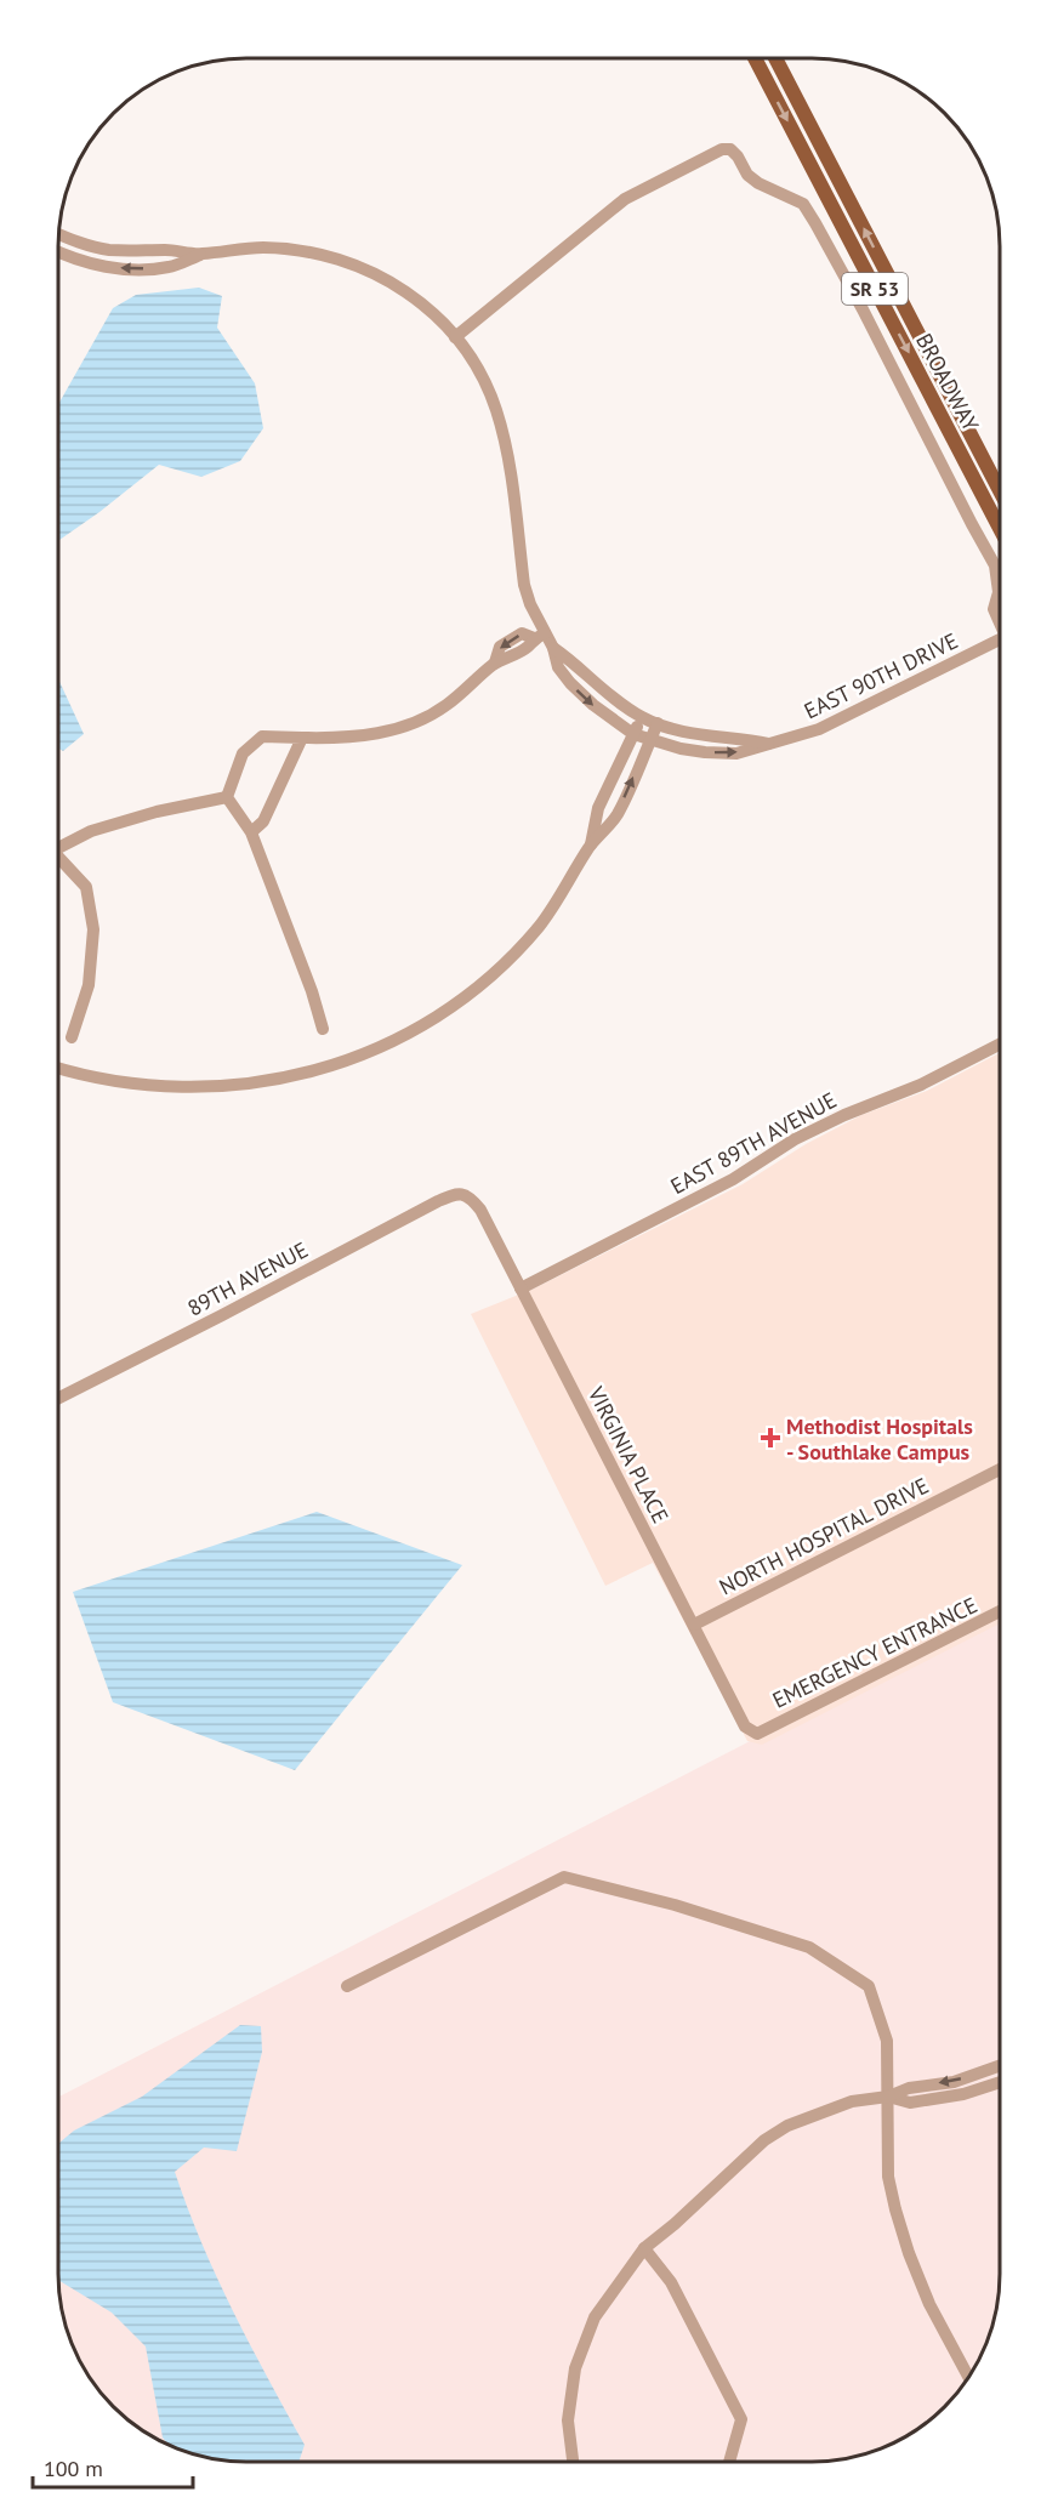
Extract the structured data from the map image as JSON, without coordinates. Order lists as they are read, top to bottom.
{
  "streets": {
    "main road": ["SR 53", "BROADWAY"],
    "street": [
      "EAST 90TH DRIVE",
      "EAST 89TH AVENUE",
      "89TH AVENUE",
      "VIRGINIA PLACE",
      "NORTH HOSPITAL DRIVE",
      "EMERGENCY ENTRANCE"
    ]
  },
  "crossings": [
    ["EAST 89TH AVENUE", "VIRGINIA PLACE"],
    ["89TH AVENUE", "VIRGINIA PLACE"],
    ["VIRGINIA PLACE", "NORTH HOSPITAL DRIVE"],
    ["VIRGINIA PLACE", "EMERGENCY ENTRANCE"]
  ],
  "places": {
    "health": ["Methodist Hospitals - Southlake Campus"]
  },
  "scale_bar": "100 m"
}
